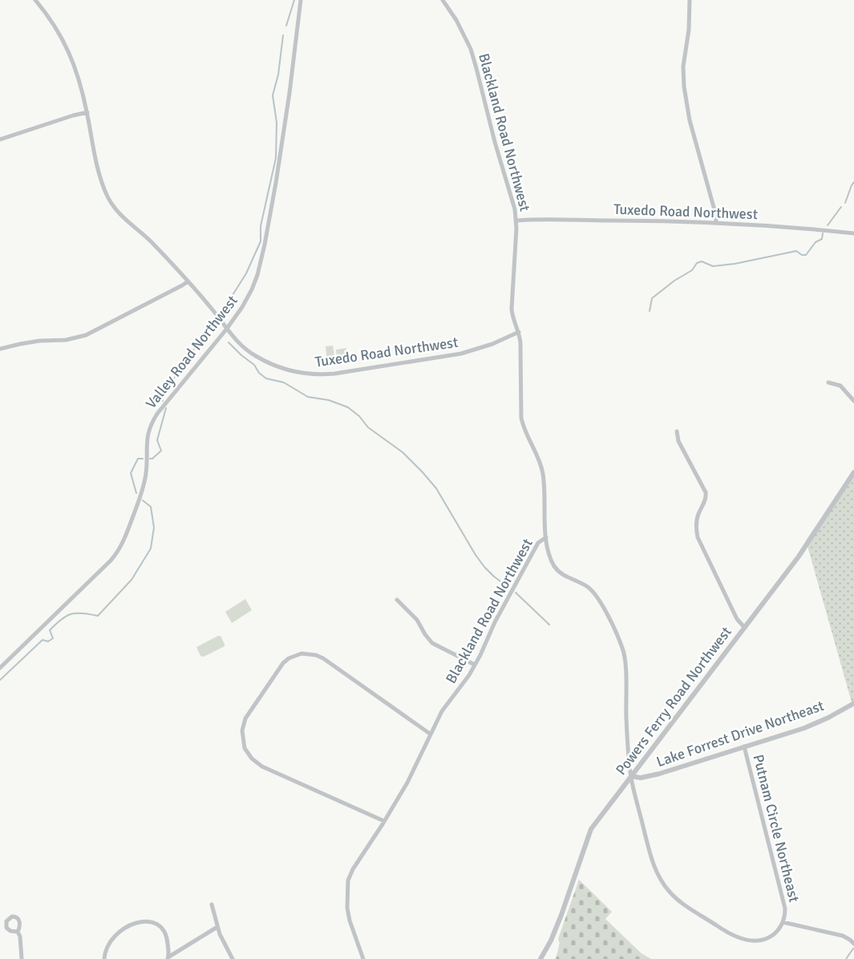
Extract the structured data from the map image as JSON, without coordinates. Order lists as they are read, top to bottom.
{
  "streets": {
    "street": [
      "Blackland Road Northwest",
      "Tuxedo Road Northwest",
      "Valley Road Northwest",
      "Powers Ferry Road Northwest",
      "Lake Forrest Drive Northeast",
      "Putnam Circle Northeast"
    ]
  },
  "crossings": [
    ["Blackland Road Northwest", "Tuxedo Road Northwest"],
    ["Blackland Road Northwest", "Putnam Circle Northeast"],
    ["Tuxedo Road Northwest", "Valley Road Northwest"],
    ["Powers Ferry Road Northwest", "Lake Forrest Drive Northeast"],
    ["Powers Ferry Road Northwest", "Putnam Circle Northeast"],
    ["Lake Forrest Drive Northeast", "Putnam Circle Northeast"]
  ]
}
